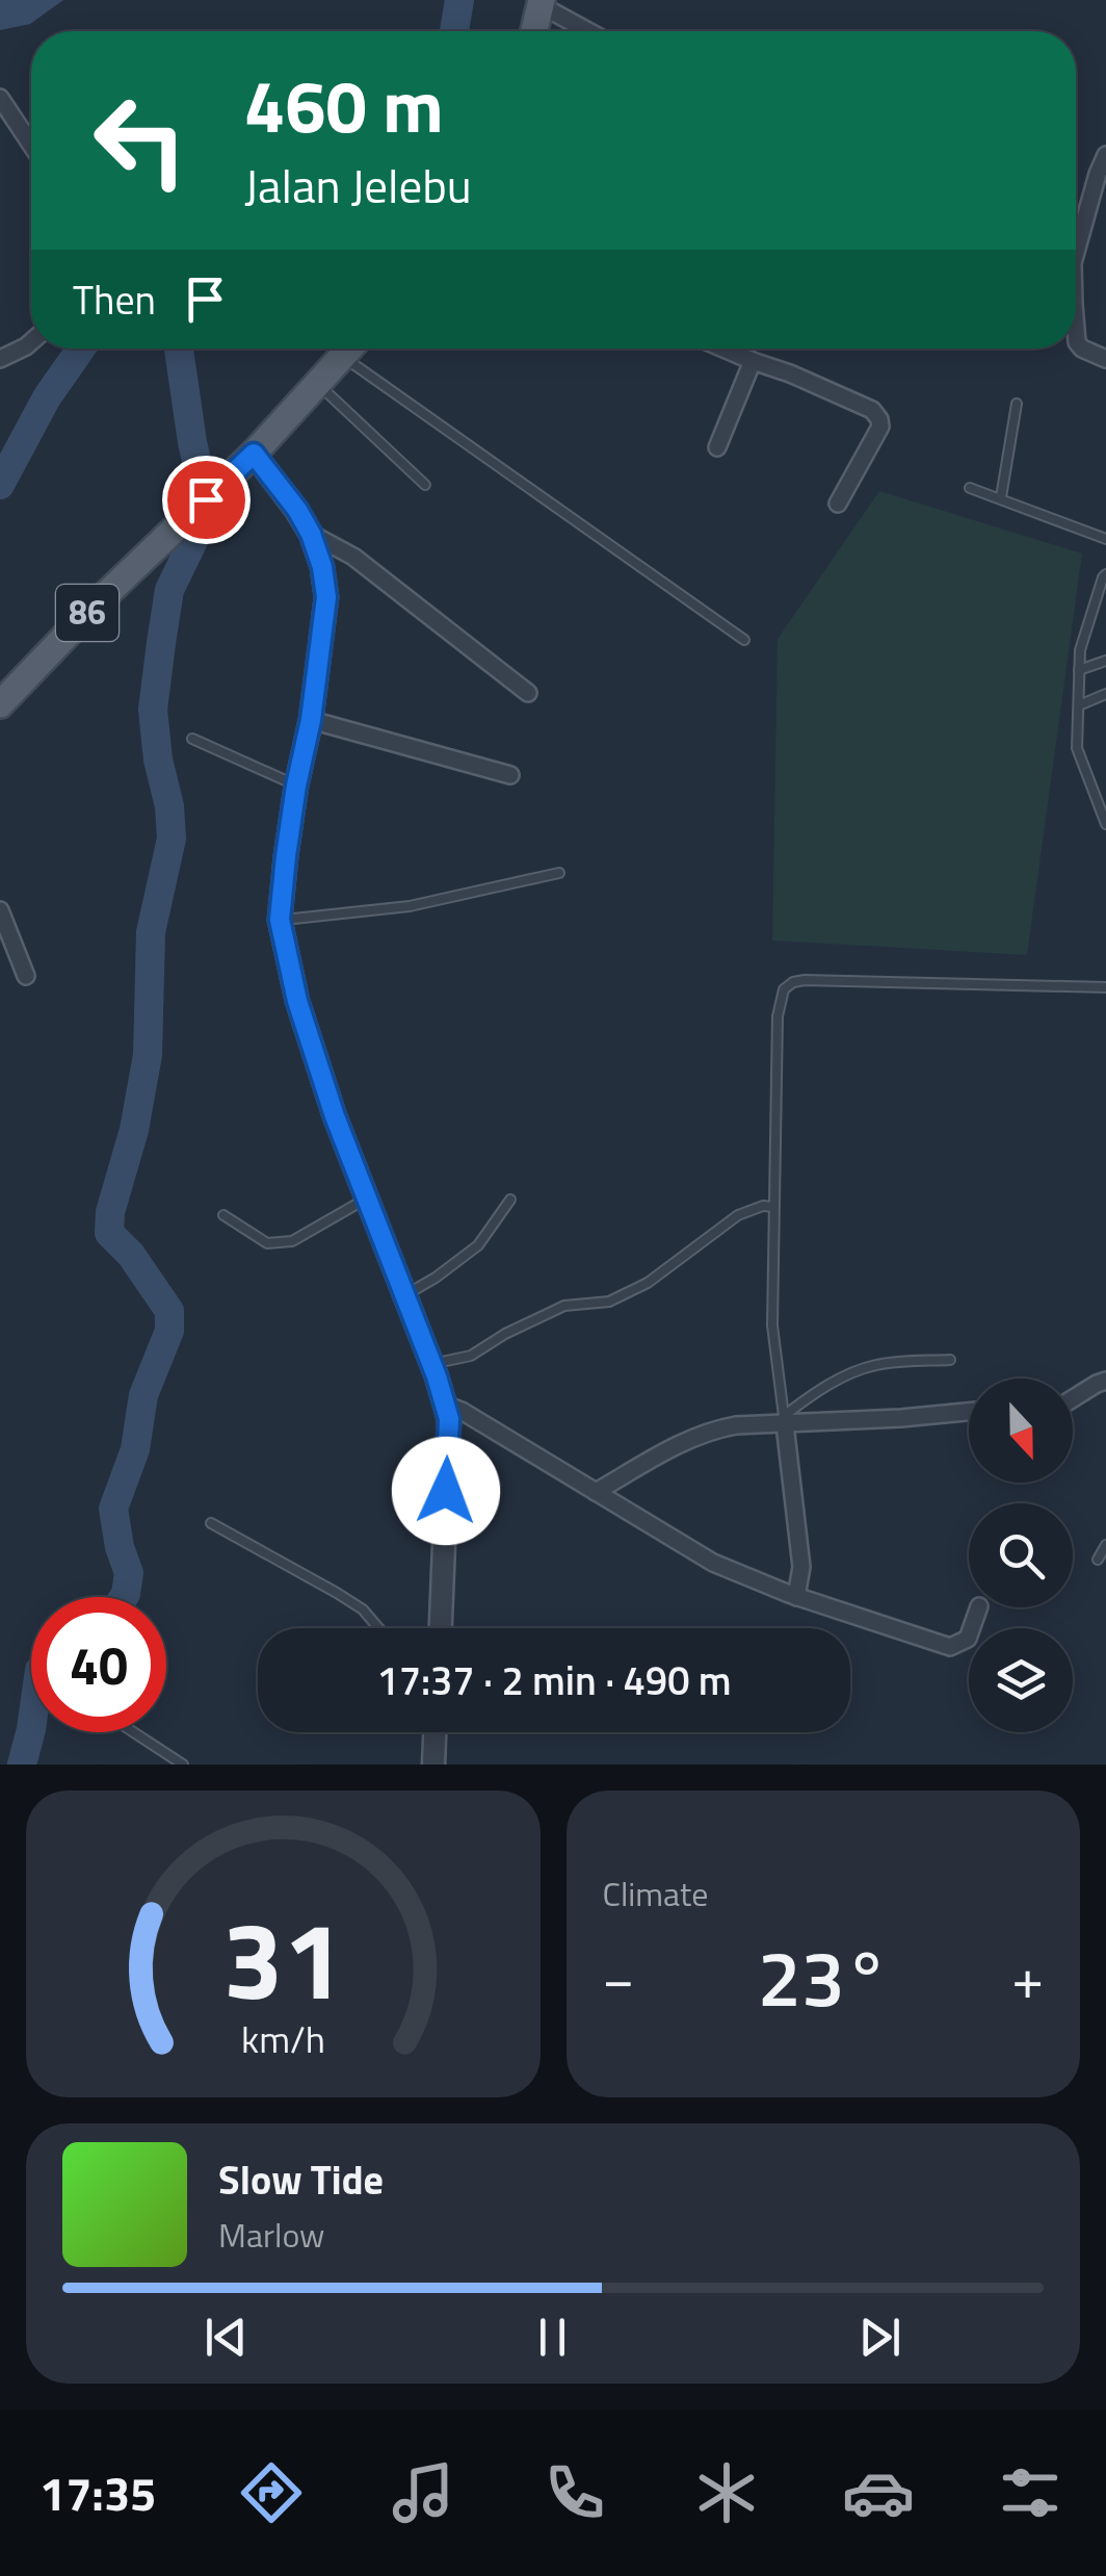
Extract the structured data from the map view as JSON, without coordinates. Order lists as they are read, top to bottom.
{
  "streets": {
    "main road": ["86"]
  },
  "north": "bottom",
  "page": {
    "turn": ["460 m", "Jalan Jelebu"],
    "then": "Then",
    "limit": "40",
    "trip": "17:37 · 2 min · 490 m",
    "tile": "Climate",
    "heat": ["−", "23°", "+"],
    "song": ["Slow Tide", "Marlow"],
    "tabs": "17:35",
    "gauge": ["31", "km/h"]
  }
}
